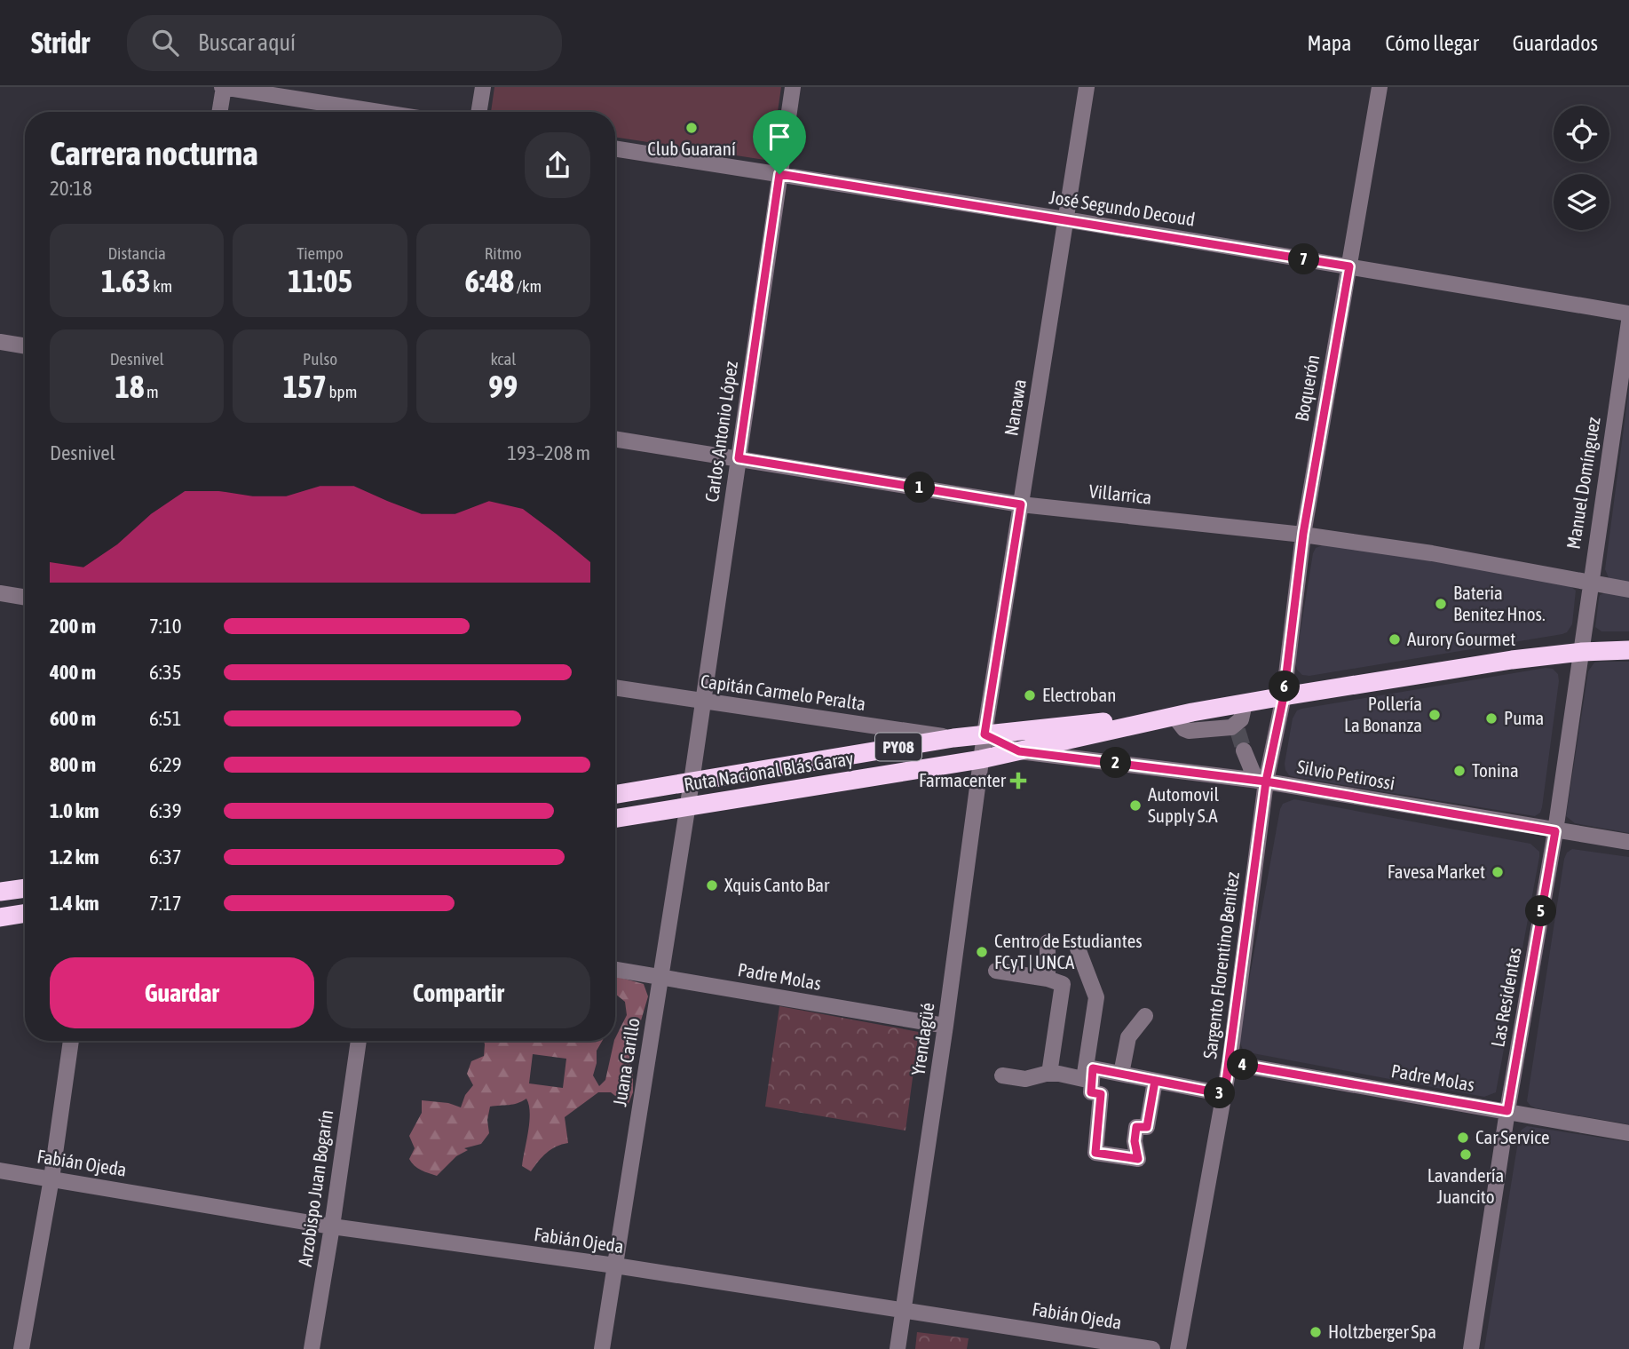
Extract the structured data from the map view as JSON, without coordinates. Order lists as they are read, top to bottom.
{
  "streets": {
    "highway": ["PY08", "Ruta Nacional Blás Garay"],
    "street": [
      "José Segundo Decoud",
      "Boquerón",
      "Nanawa",
      "Carlos Antonio López",
      "Manuel Domínguez",
      "Villarrica",
      "Capitán Carmelo Peralta",
      "Silvio Petirossi",
      "Sargento Florentino Benitez",
      "Padre Molas",
      "Las Residentas",
      "Yrendagüé",
      "Juana Carillo",
      "Fabián Ojeda",
      "Arzobispo Juan Bogarín"
    ]
  },
  "crossings": [
    ["José Segundo Decoud", "Boquerón"],
    ["José Segundo Decoud", "Nanawa"],
    ["José Segundo Decoud", "Carlos Antonio López"],
    ["Boquerón", "Villarrica"],
    ["Boquerón", "Ruta Nacional Blás Garay"],
    ["Boquerón", "Sargento Florentino Benitez"],
    ["Nanawa", "Villarrica"],
    ["Nanawa", "Ruta Nacional Blás Garay"],
    ["Nanawa", "Silvio Petirossi"],
    ["Nanawa", "Yrendagüé"],
    ["Carlos Antonio López", "Villarrica"],
    ["Carlos Antonio López", "Capitán Carmelo Peralta"],
    ["Carlos Antonio López", "Ruta Nacional Blás Garay"],
    ["Carlos Antonio López", "Juana Carillo"],
    ["Manuel Domínguez", "Villarrica"],
    ["Manuel Domínguez", "Ruta Nacional Blás Garay"],
    ["Manuel Domínguez", "Las Residentas"],
    ["Capitán Carmelo Peralta", "Ruta Nacional Blás Garay"],
    ["Ruta Nacional Blás Garay", "Silvio Petirossi"],
    ["Ruta Nacional Blás Garay", "Sargento Florentino Benitez"],
    ["Ruta Nacional Blás Garay", "Las Residentas"],
    ["Ruta Nacional Blás Garay", "Yrendagüé"],
    ["Ruta Nacional Blás Garay", "Juana Carillo"],
    ["Silvio Petirossi", "Sargento Florentino Benitez"],
    ["Silvio Petirossi", "Las Residentas"],
    ["Silvio Petirossi", "Yrendagüé"],
    ["Sargento Florentino Benitez", "Padre Molas"],
    ["Padre Molas", "Las Residentas"],
    ["Padre Molas", "Yrendagüé"],
    ["Padre Molas", "Juana Carillo"],
    ["Yrendagüé", "Fabián Ojeda"],
    ["Juana Carillo", "Fabián Ojeda"],
    ["Fabián Ojeda", "Arzobispo Juan Bogarín"]
  ],
  "places": {
    "other": [
      "Club Guaraní",
      "Bateria Benitez Hnos.",
      "Aurory Gourmet",
      "Electroban",
      "Pollería La Bonanza",
      "Puma",
      "Tonina",
      "Automovil Supply S.A",
      "Favesa Market",
      "Xquis Canto Bar",
      "Centro de Estudiantes FCyT | UNCA",
      "Car Service",
      "Lavandería Juancito",
      "Holtzberger Spa"
    ],
    "health": ["Farmacenter"]
  },
  "page": {
    "header": "Stridr",
    "search": "Buscar aquí",
    "nav": ["Mapa", "Cómo llegar", "Guardados"],
    "heading": ["Carrera nocturna", "20:18"],
    "stats": [
      ["Distancia", "1.63 km"],
      ["Tiempo", "11:05"],
      ["Ritmo", "6:48 /km"],
      ["Desnivel", "18 m"],
      ["Pulso", "157 bpm"],
      ["kcal", "99"]
    ],
    "pins": [
      "7",
      "1",
      "6",
      "2",
      "5",
      "4",
      "3"
    ],
    "chart": ["Desnivel", "193–208 m"],
    "list": [
      {
        "name": "200 m",
        "note": "7:10"
      },
      {
        "name": "400 m",
        "note": "6:35"
      },
      {
        "name": "600 m",
        "note": "6:51"
      },
      {
        "name": "800 m",
        "note": "6:29"
      },
      {
        "name": "1.0 km",
        "note": "6:39"
      },
      {
        "name": "1.2 km",
        "note": "6:37"
      },
      {
        "name": "1.4 km",
        "note": "7:17"
      }
    ],
    "buttons": ["Guardar", "Compartir"]
  }
}
